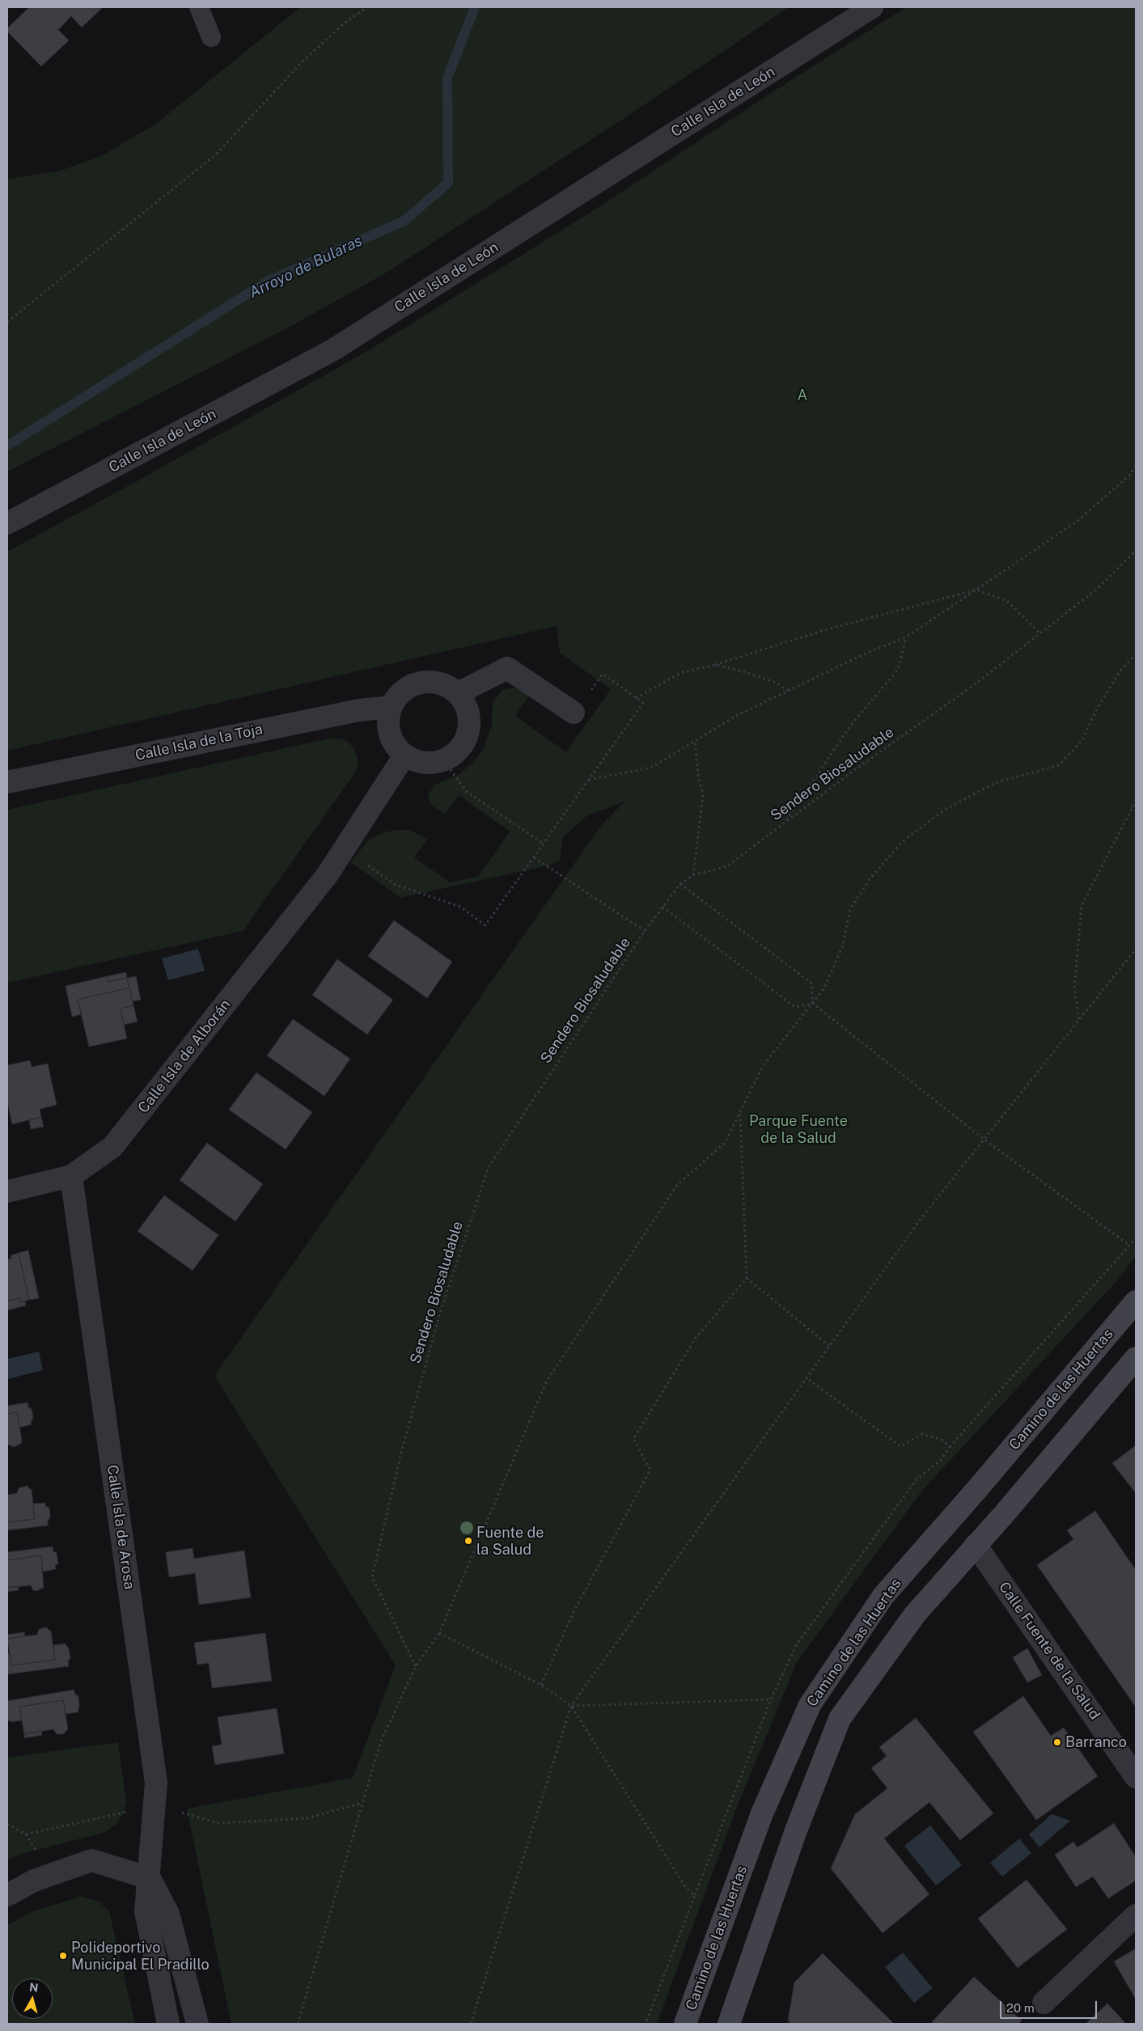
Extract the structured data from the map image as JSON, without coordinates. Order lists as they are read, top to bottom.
{
  "streets": {
    "main road": ["Camino de las Huertas"],
    "street": [
      "Calle Isla de León",
      "Calle Isla de la Toja",
      "Calle Isla de Alborán",
      "Calle Isla de Arosa",
      "Calle Fuente de la Salud"
    ],
    "path": ["Sendero Biosaludable"]
  },
  "crossings": [
    ["Calle Isla de la Toja", "Calle Isla de Alborán"],
    ["Calle Isla de Alborán", "Calle Isla de Arosa"]
  ],
  "water": ["Arroyo de Bularas"],
  "parks": ["A", "Parque Fuente de la Salud"],
  "places": ["Fuente de la Salud", "Barranco", "Polideportivo Municipal El Pradillo"],
  "scale_bar": "20 m",
  "north": "top"
}
